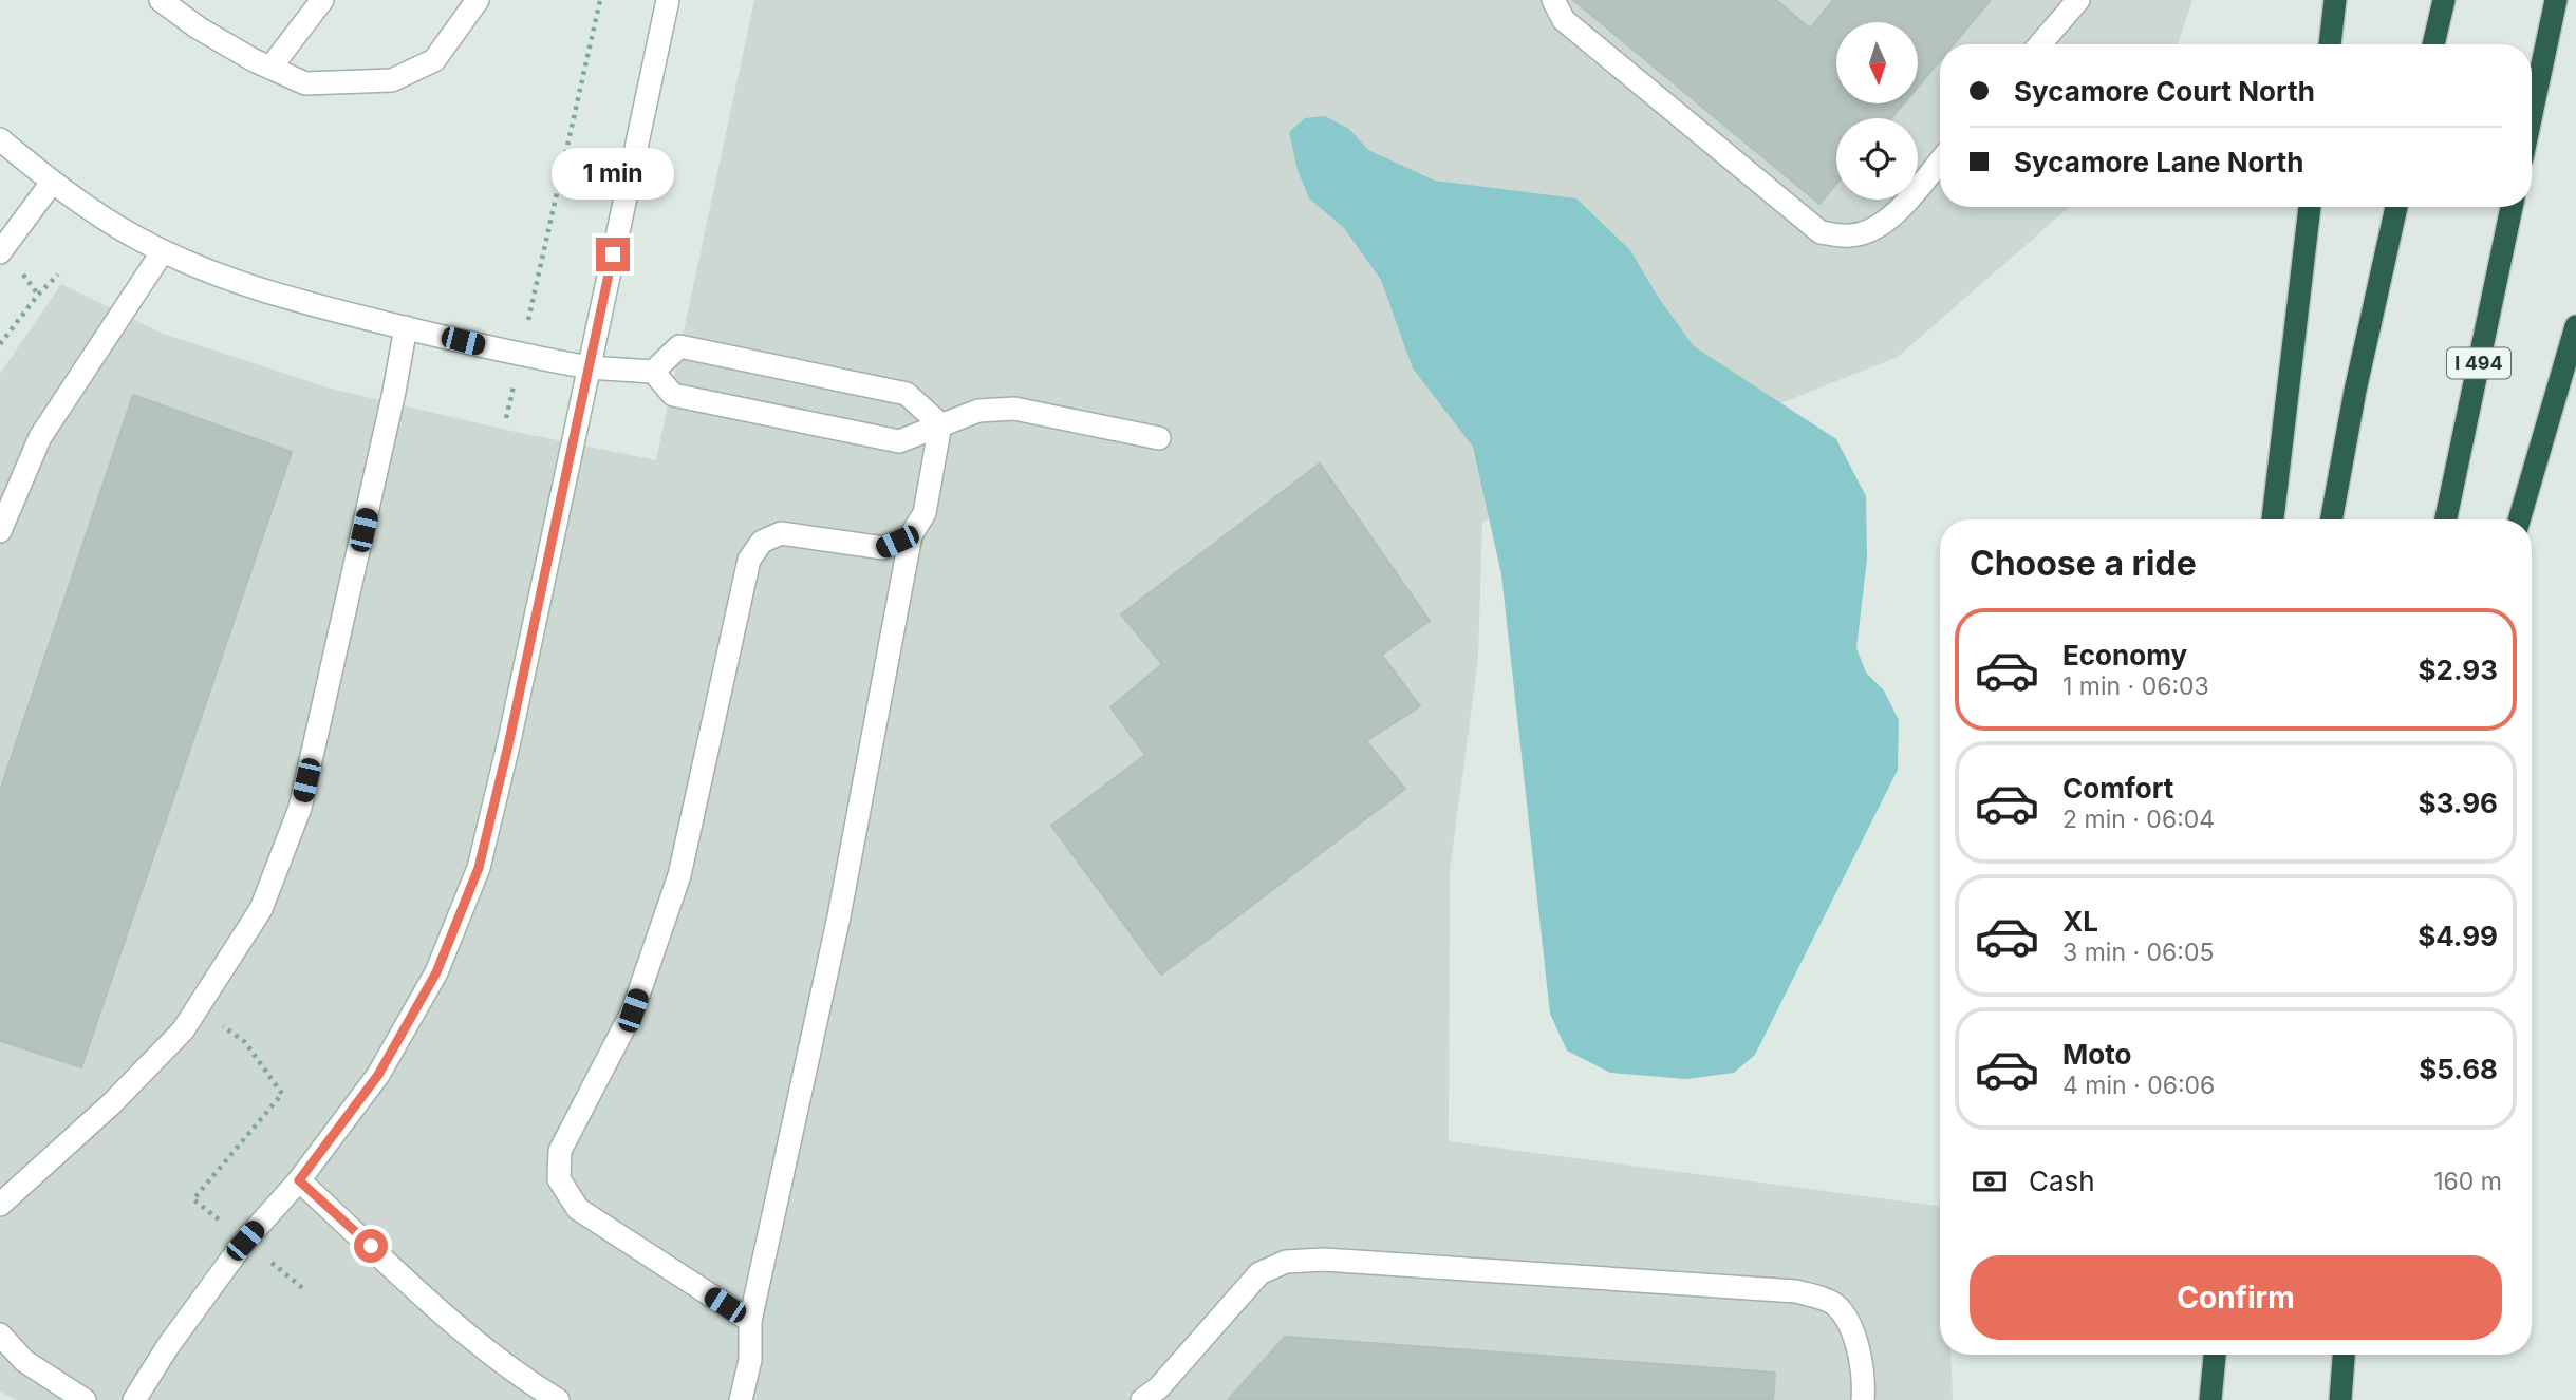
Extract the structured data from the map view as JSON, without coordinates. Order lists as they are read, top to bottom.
{
  "streets": {
    "highway": ["I 494"]
  },
  "north": "bottom",
  "page": {
    "banner": ["Sycamore Court North", "Sycamore Lane North"],
    "bubble": "1 min",
    "heading": "Choose a ride",
    "list": [
      {
        "name": "Economy",
        "note": "1 min · 06:03",
        "value": "$2.93"
      },
      {
        "name": "Comfort",
        "note": "2 min · 06:04",
        "value": "$3.96"
      },
      {
        "name": "XL",
        "note": "3 min · 06:05",
        "value": "$4.99"
      },
      {
        "name": "Moto",
        "note": "4 min · 06:06",
        "value": "$5.68"
      }
    ],
    "pay": ["Cash", "160 m"],
    "buttons": "Confirm"
  }
}
